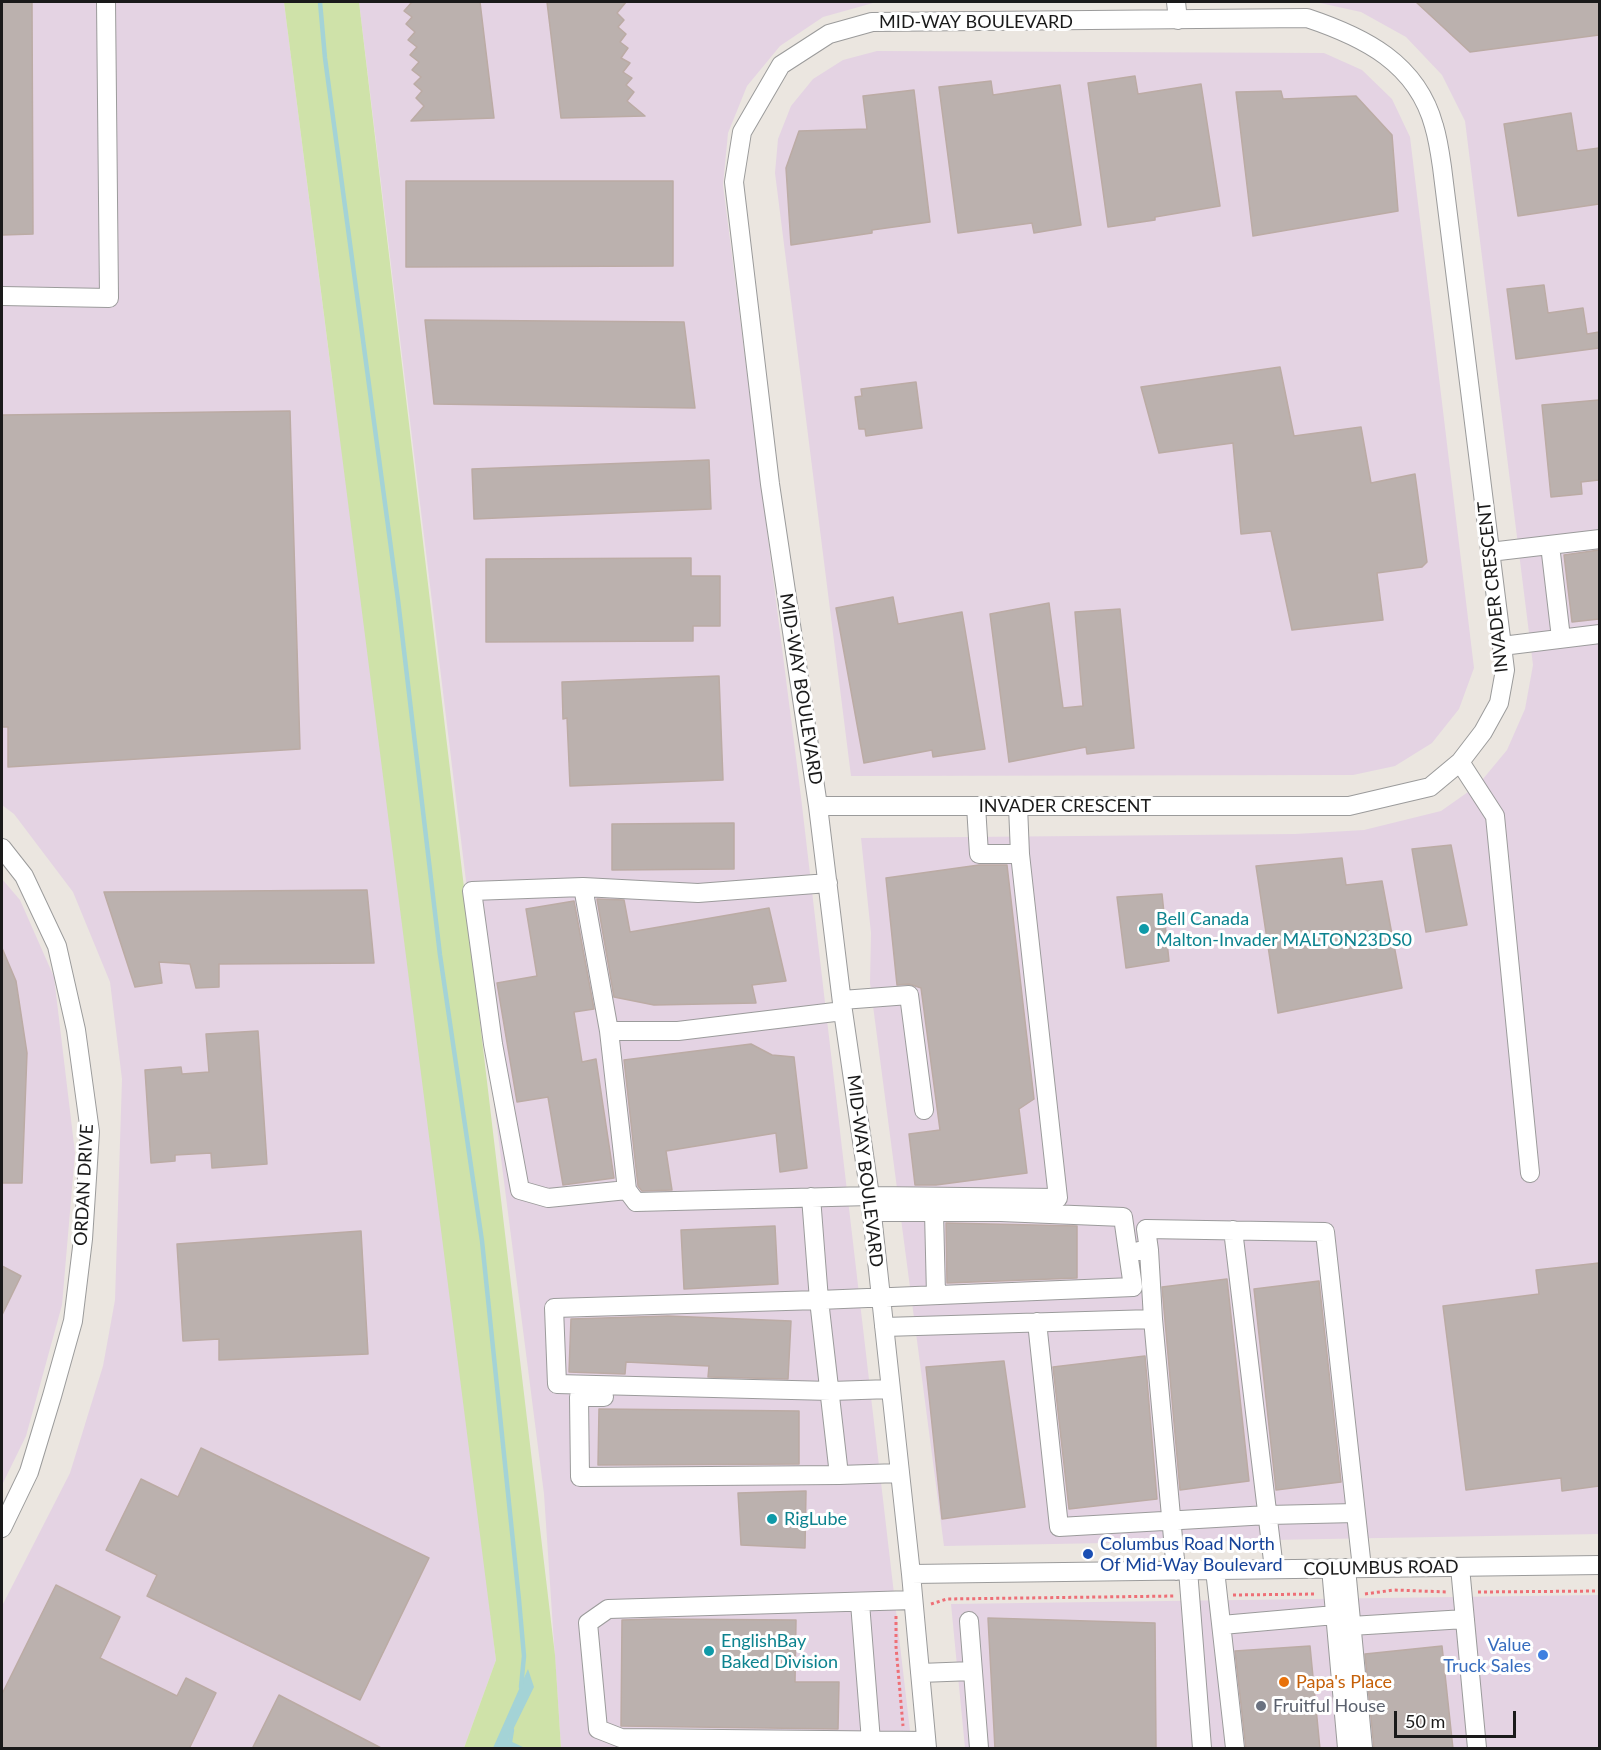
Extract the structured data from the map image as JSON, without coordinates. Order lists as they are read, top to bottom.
{
  "streets": {
    "street": [
      "MID-WAY BOULEVARD",
      "INVADER CRESCENT",
      "ORDAN DRIVE",
      "COLUMBUS ROAD"
    ]
  },
  "crossings": [
    ["MID-WAY BOULEVARD", "INVADER CRESCENT"],
    ["MID-WAY BOULEVARD", "COLUMBUS ROAD"]
  ],
  "places": [
    "Bell Canada Malton-Invader MALTON23DS0",
    "RigLube",
    "Columbus Road North Of Mid-Way Boulevard",
    "EnglishBay Baked Division",
    "Value Truck Sales",
    "Papa's Place",
    "Fruitful House"
  ],
  "scale_bar": "50 m"
}
